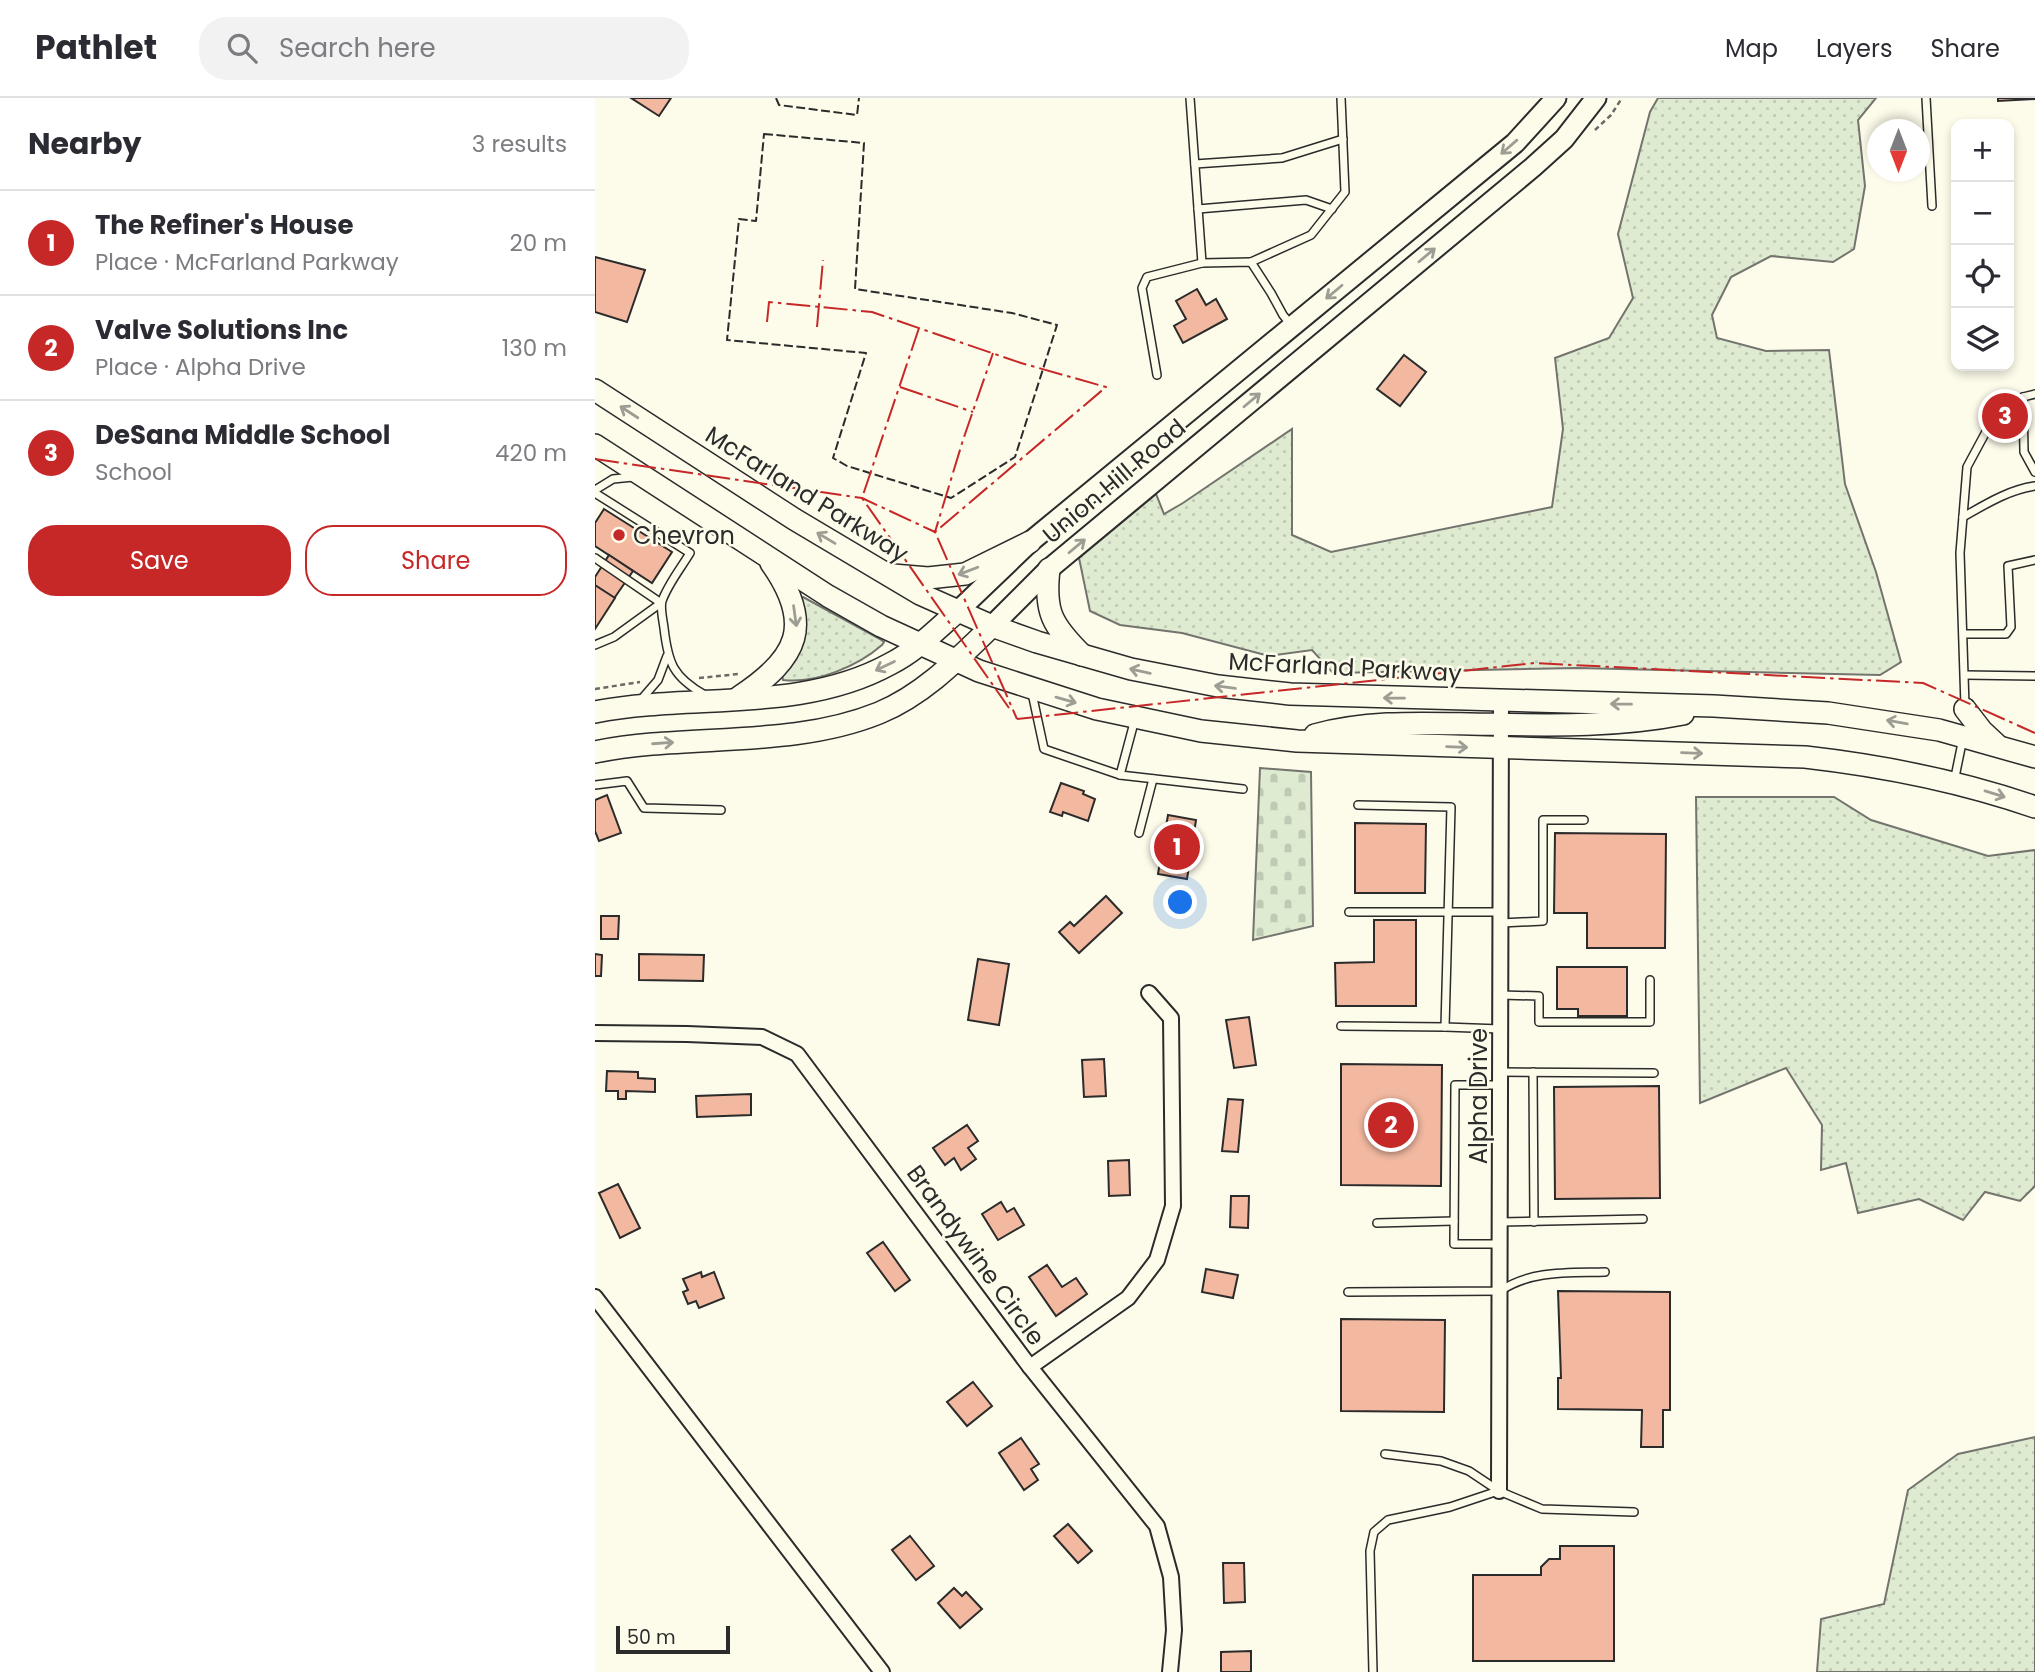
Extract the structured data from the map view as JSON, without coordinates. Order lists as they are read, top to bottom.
{
  "streets": {
    "main road": ["Union Hill Road", "McFarland Parkway"],
    "street": ["Alpha Drive", "Brandywine Circle"]
  },
  "crossings": [
    ["Union Hill Road", "McFarland Parkway"],
    ["McFarland Parkway", "Alpha Drive"]
  ],
  "places": ["Chevron"],
  "scale_bar": "50 m",
  "north": "bottom",
  "page": {
    "header": "Pathlet",
    "search": "Search here",
    "nav": ["Map", "Layers", "Share"],
    "heading": ["Nearby", "3 results"],
    "map_buttons": ["+", "−"],
    "list": [
      {
        "mark": "1",
        "name": "The Refiner's House",
        "note": "Place · McFarland Parkway",
        "value": "20 m"
      },
      {
        "mark": "2",
        "name": "Valve Solutions Inc",
        "note": "Place · Alpha Drive",
        "value": "130 m"
      },
      {
        "mark": "3",
        "name": "DeSana Middle School",
        "note": "School",
        "value": "420 m"
      }
    ],
    "pins": ["3", "1", "2"],
    "buttons": ["Save", "Share"],
    "scale": "50 m"
  }
}
